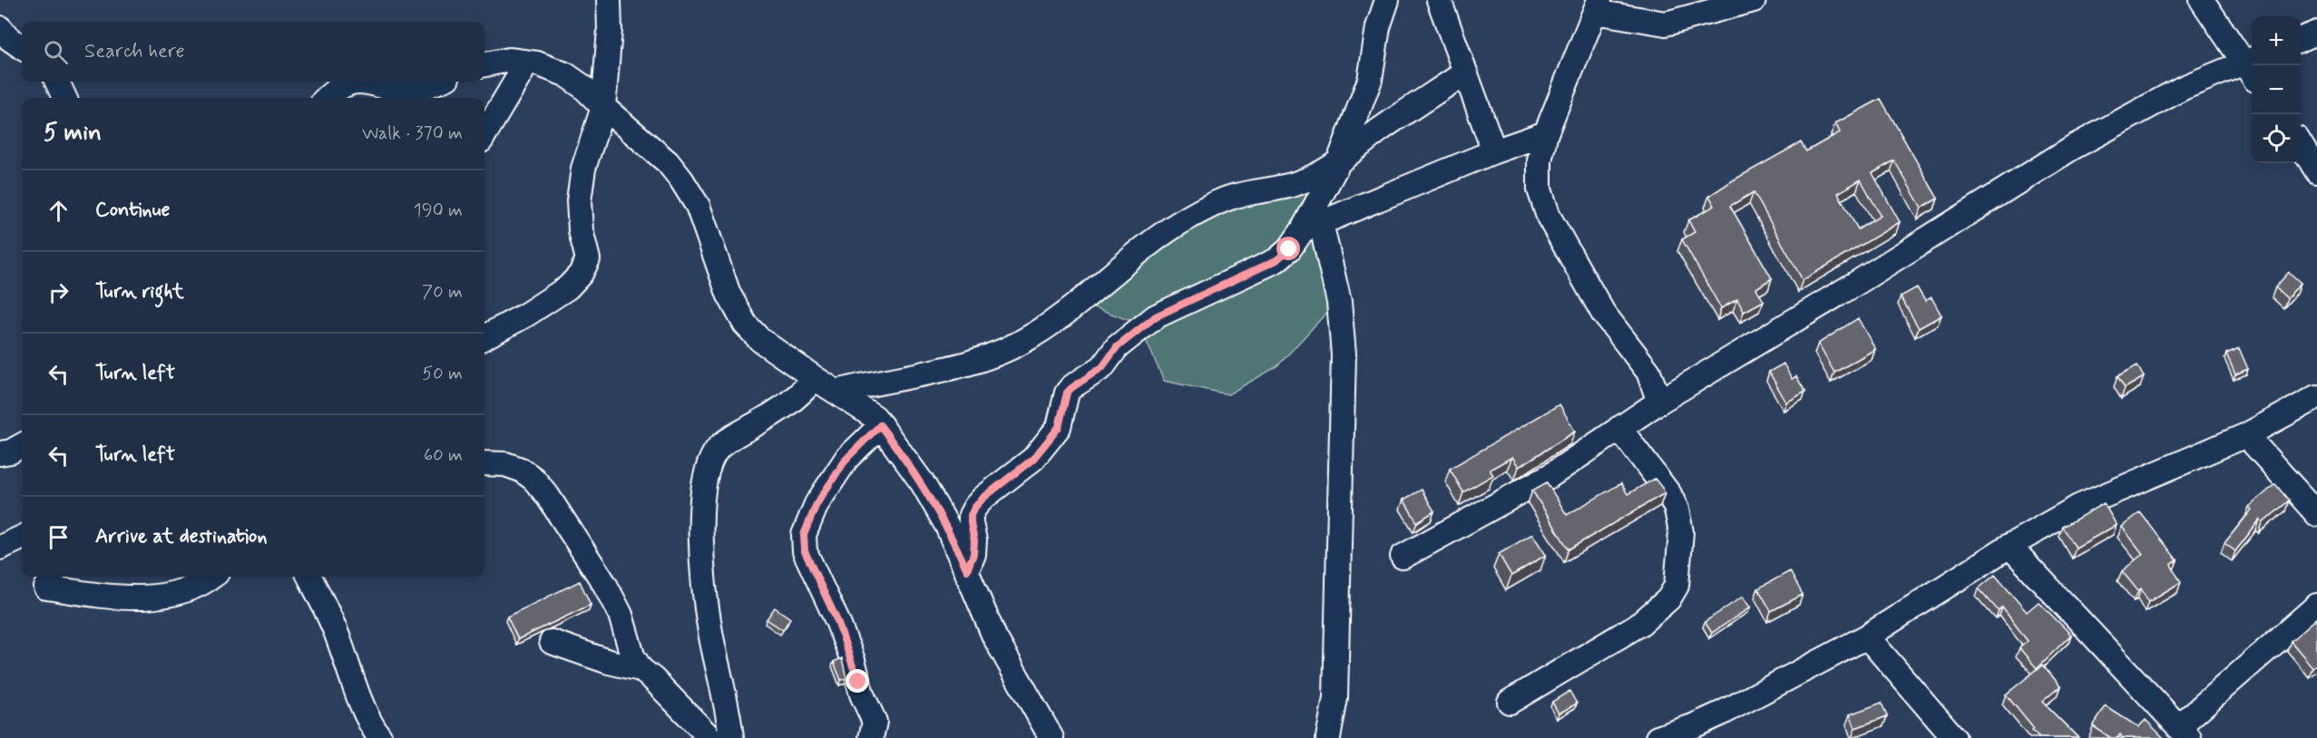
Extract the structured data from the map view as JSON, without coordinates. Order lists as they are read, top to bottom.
{
  "page": {
    "map_buttons": ["+", "−"],
    "search": "Search here",
    "heading": ["5 min", "Walk · 370 m"],
    "list": [
      ["Continue", "190 m"],
      ["Turn right", "70 m"],
      ["Turn left", "50 m"],
      ["Turn left", "60 m"],
      "Arrive at destination"
    ]
  }
}
